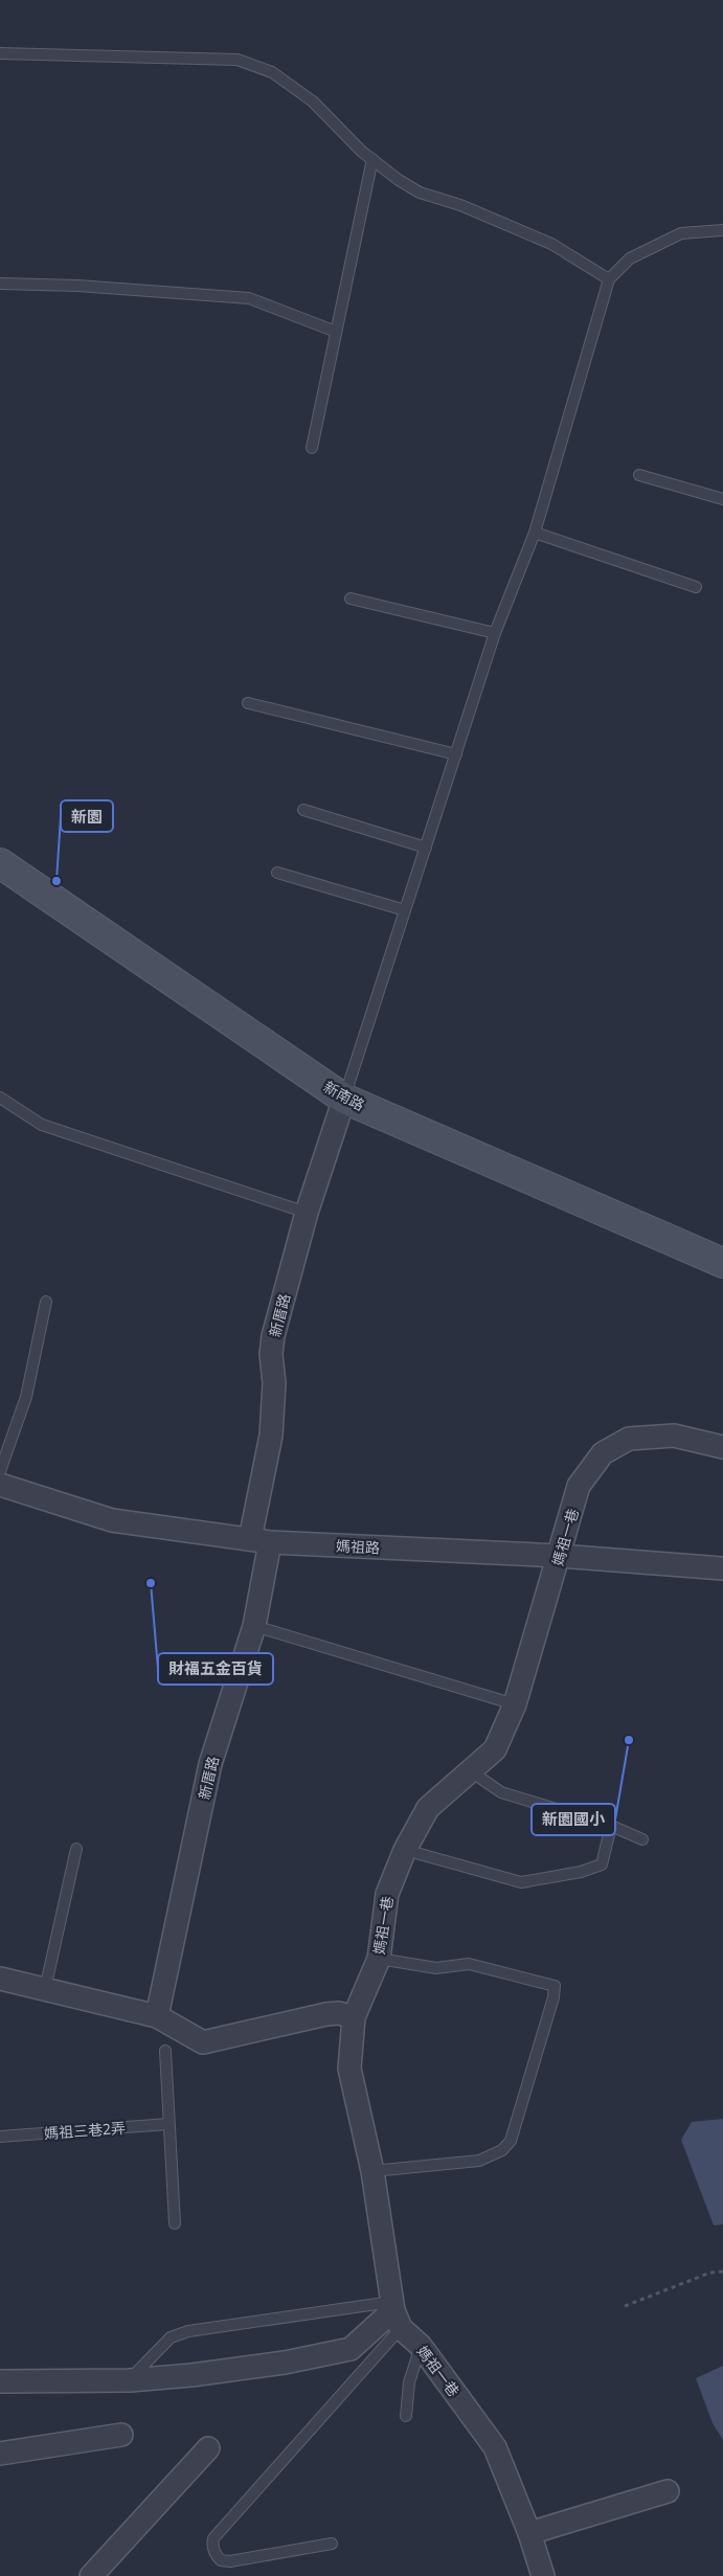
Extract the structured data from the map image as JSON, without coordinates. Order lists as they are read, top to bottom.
{
  "streets": {
    "street": [
      "新南路",
      "新厝路",
      "媽祖一巷",
      "媽祖路"
    ],
    "lane": ["媽祖三巷2弄"]
  },
  "crossings": [
    ["新南路", "新厝路"],
    ["新厝路", "媽祖路"],
    ["媽祖一巷", "媽祖路"]
  ],
  "places": ["新園", "財福五金百貨", "新園國小"]
}
